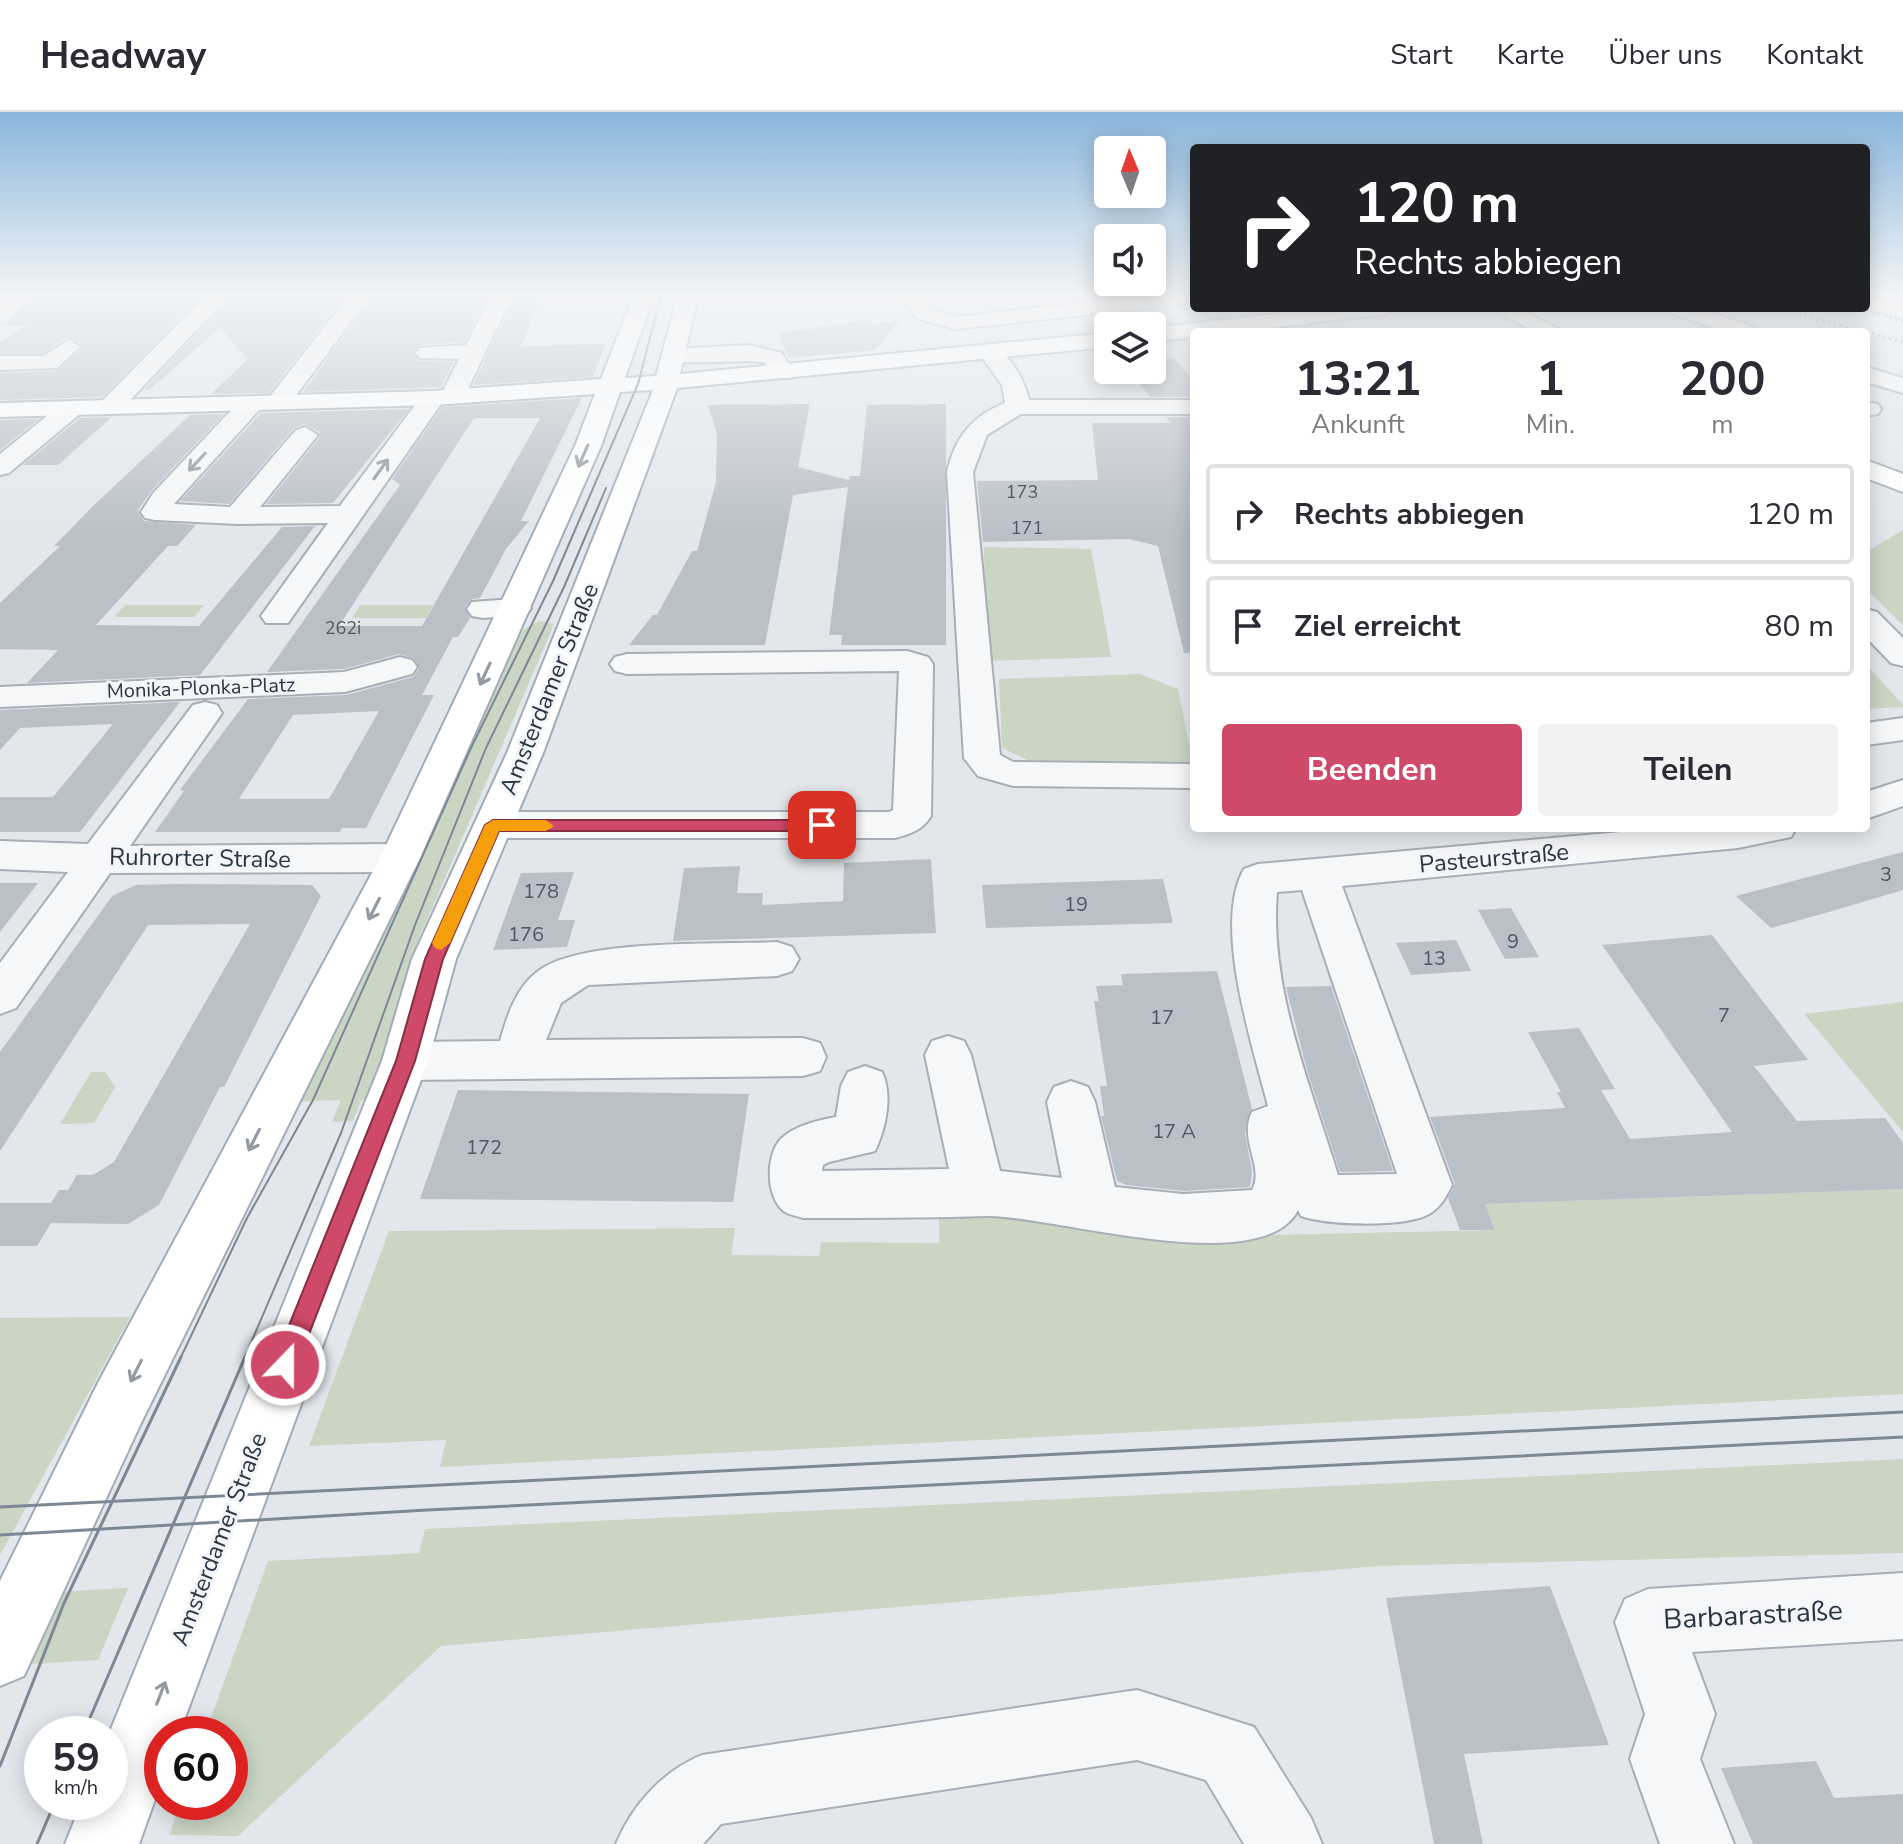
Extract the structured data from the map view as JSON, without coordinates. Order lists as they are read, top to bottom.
{
  "streets": {
    "main road": ["Amsterdamer Straße"],
    "street": [
      "Monika-Plonka-Platz",
      "Ruhrorter Straße",
      "Pasteurstraße",
      "Barbarastraße"
    ]
  },
  "house_numbers": [
    "173",
    "171",
    "262i",
    "3",
    "178",
    "19",
    "176",
    "9",
    "13",
    "7",
    "17",
    "17 A",
    "172"
  ],
  "north": "top",
  "page": {
    "header": "Headway",
    "nav": [
      "Start",
      "Karte",
      "Über uns",
      "Kontakt"
    ],
    "turn": ["120 m", "Rechts abbiegen"],
    "eta": [
      "13:21",
      "Ankunft",
      "1",
      "Min.",
      "200",
      "m"
    ],
    "list": [
      {
        "name": "Rechts abbiegen",
        "value": "120 m"
      },
      {
        "name": "Ziel erreicht",
        "value": "80 m"
      }
    ],
    "buttons": ["Beenden", "Teilen"],
    "speed": "59 km/h",
    "limit": "60"
  }
}
